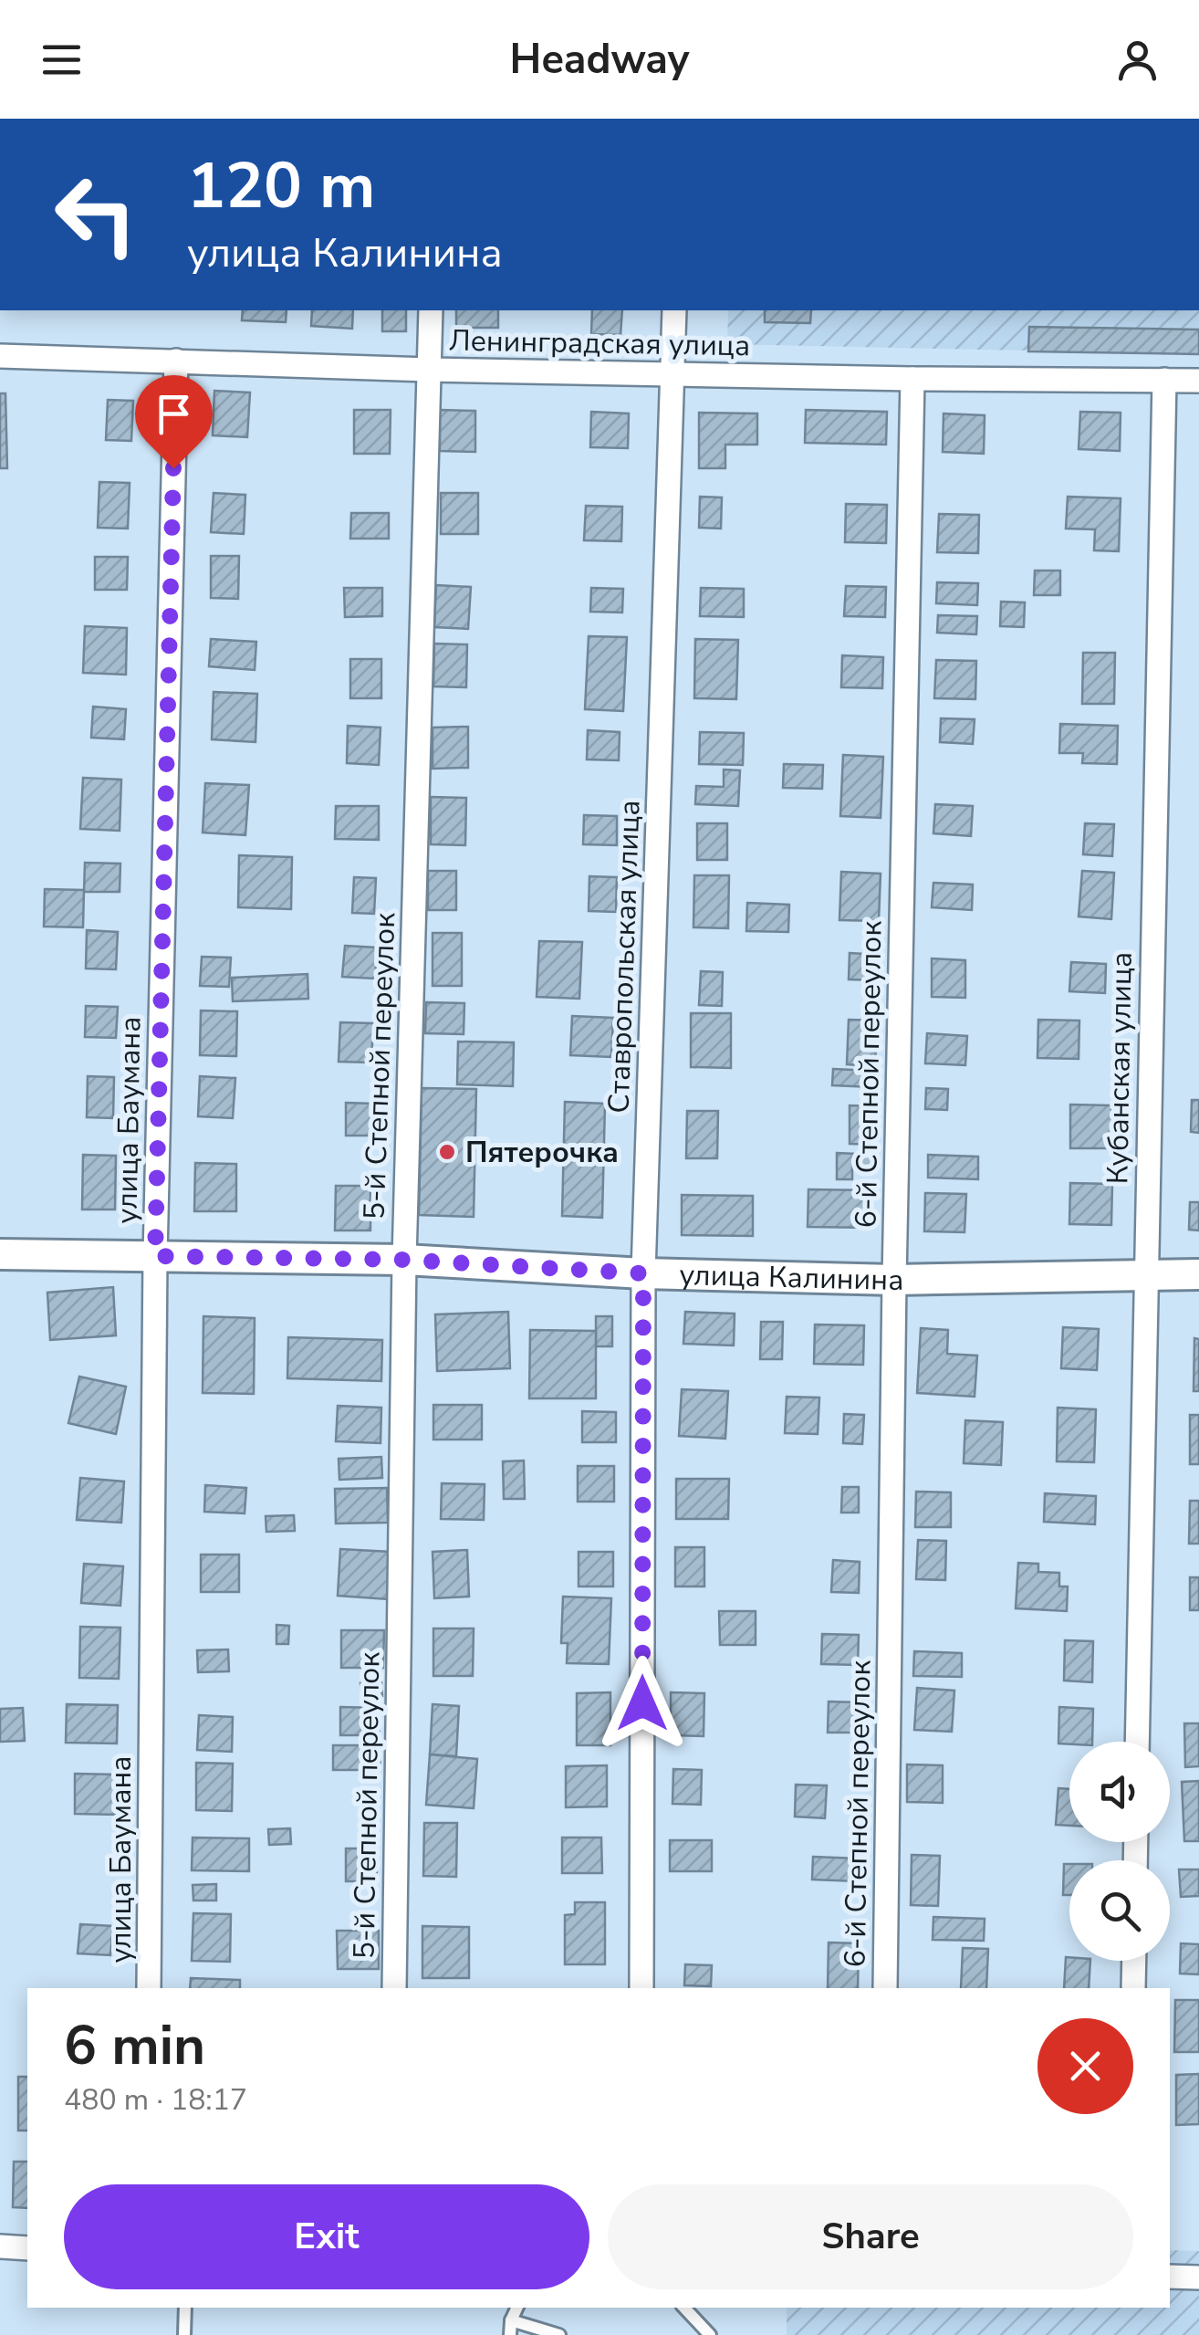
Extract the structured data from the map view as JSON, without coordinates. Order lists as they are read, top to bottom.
{
  "streets": {
    "street": [
      "Ленинградская улица",
      "Ставропольская улица",
      "5-й Степной переулок",
      "Кубанская улица",
      "6-й Степной переулок",
      "улица Баумана",
      "улица Калинина"
    ]
  },
  "crossings": [
    ["Ленинградская улица", "Ставропольская улица"],
    ["Ленинградская улица", "5-й Степной переулок"],
    ["Ленинградская улица", "Кубанская улица"],
    ["Ленинградская улица", "6-й Степной переулок"],
    ["Ленинградская улица", "улица Баумана"],
    ["Ставропольская улица", "улица Калинина"],
    ["5-й Степной переулок", "улица Калинина"],
    ["Кубанская улица", "улица Калинина"],
    ["6-й Степной переулок", "улица Калинина"],
    ["улица Баумана", "улица Калинина"]
  ],
  "places": ["Пятерочка"],
  "page": {
    "header": "Headway",
    "turn": ["120 m", "улица Калинина"],
    "heading": ["6 min", "480 m · 18:17"],
    "buttons": ["Exit", "Share"]
  }
}
